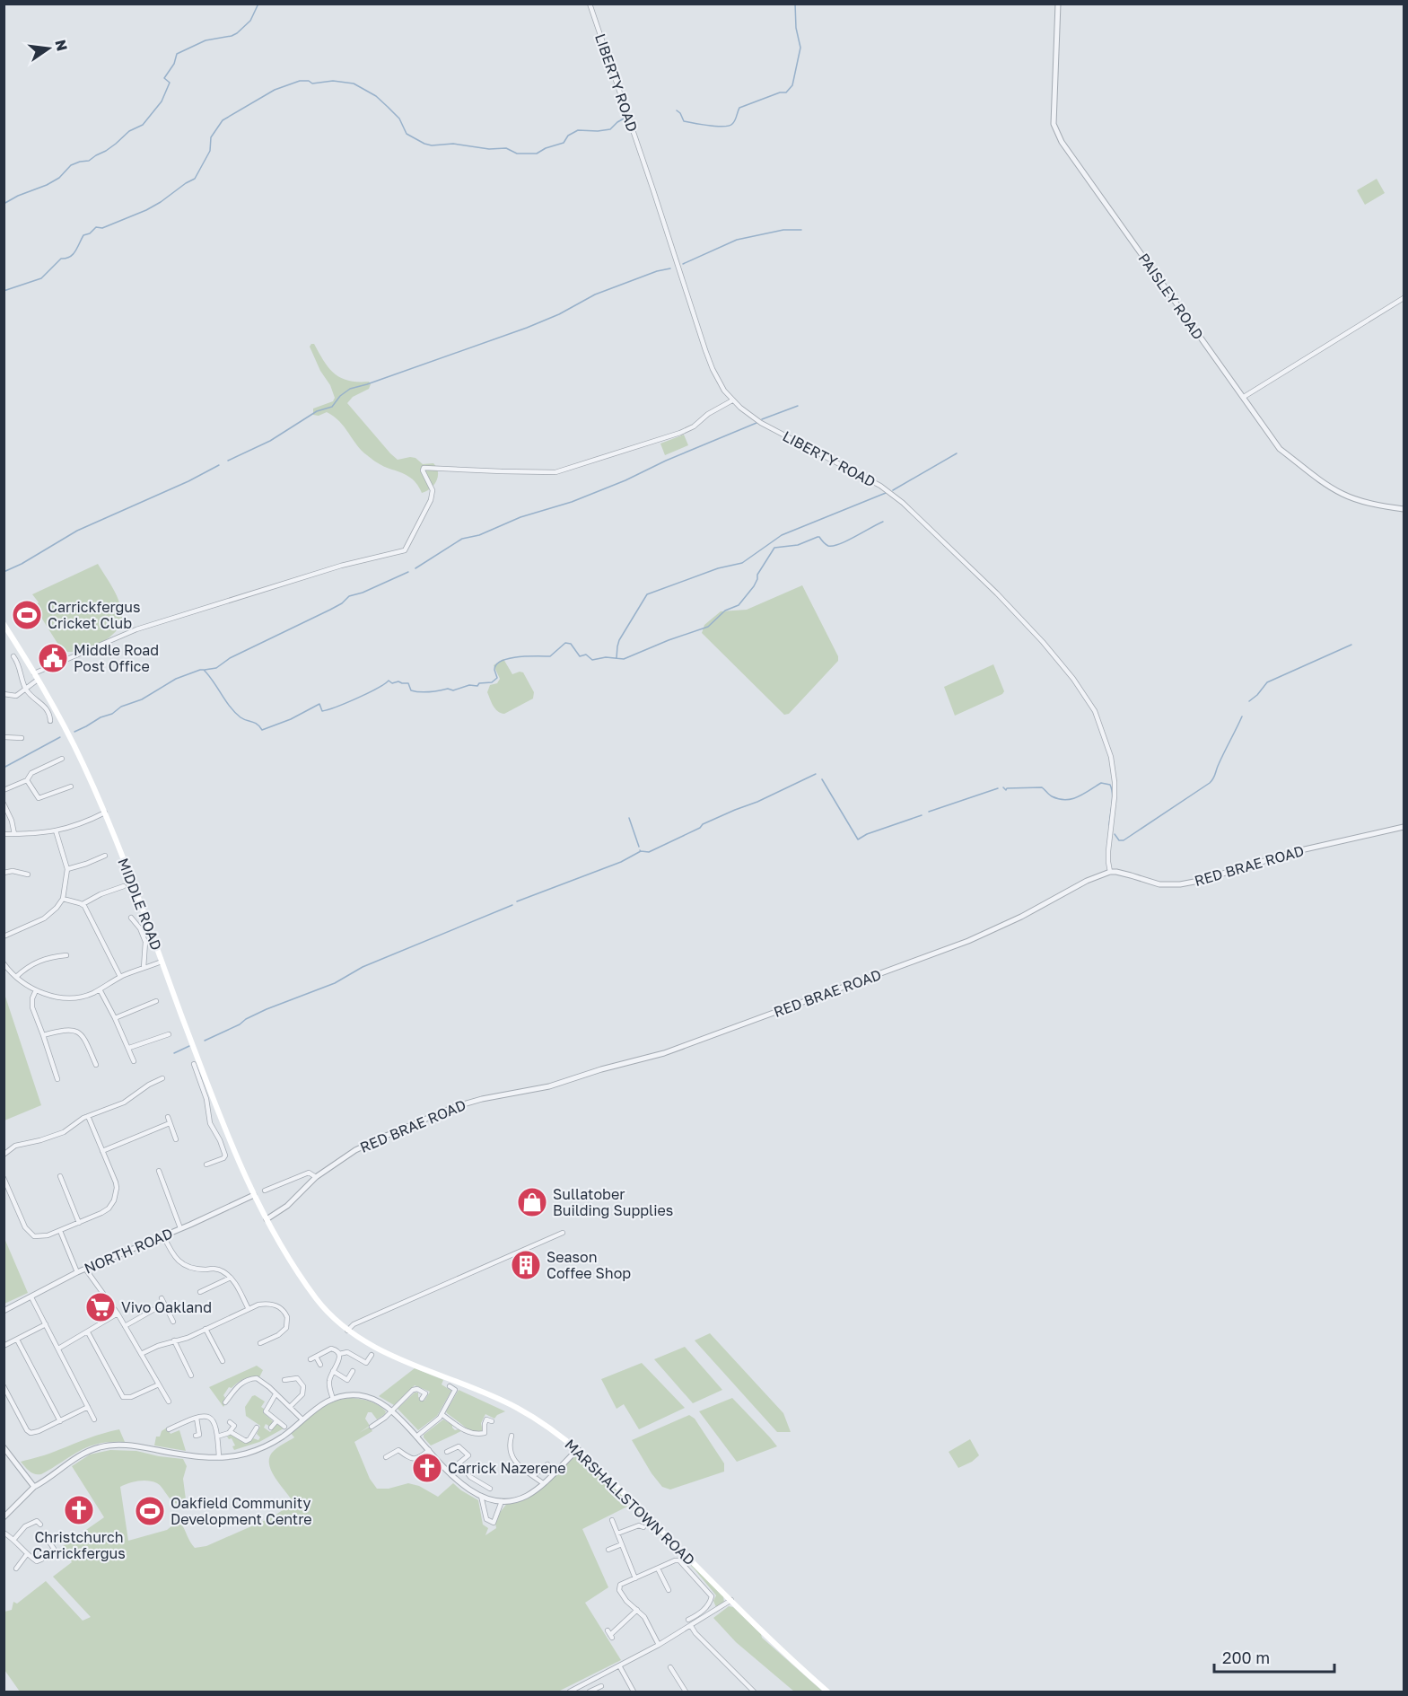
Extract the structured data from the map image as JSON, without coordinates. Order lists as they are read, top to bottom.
{
  "streets": {
    "main road": ["MIDDLE ROAD", "MARSHALLSTOWN ROAD"],
    "street": [
      "LIBERTY ROAD",
      "PAISLEY ROAD",
      "RED BRAE ROAD",
      "NORTH ROAD"
    ]
  },
  "crossings": [
    ["LIBERTY ROAD", "RED BRAE ROAD"],
    ["RED BRAE ROAD", "MARSHALLSTOWN ROAD"],
    ["MIDDLE ROAD", "NORTH ROAD"],
    ["MIDDLE ROAD", "MARSHALLSTOWN ROAD"],
    ["NORTH ROAD", "MARSHALLSTOWN ROAD"]
  ],
  "places": {
    "sports": ["Carrickfergus Cricket Club", "Oakfield Community Development Centre"],
    "public building": ["Middle Road Post Office"],
    "shop": ["Sullatober Building Supplies"],
    "building": ["Season Coffee Shop"],
    "supermarket": ["Vivo Oakland"],
    "church": ["Carrick Nazerene", "Christchurch Carrickfergus"]
  },
  "scale_bar": "200 m",
  "north": "right"
}
